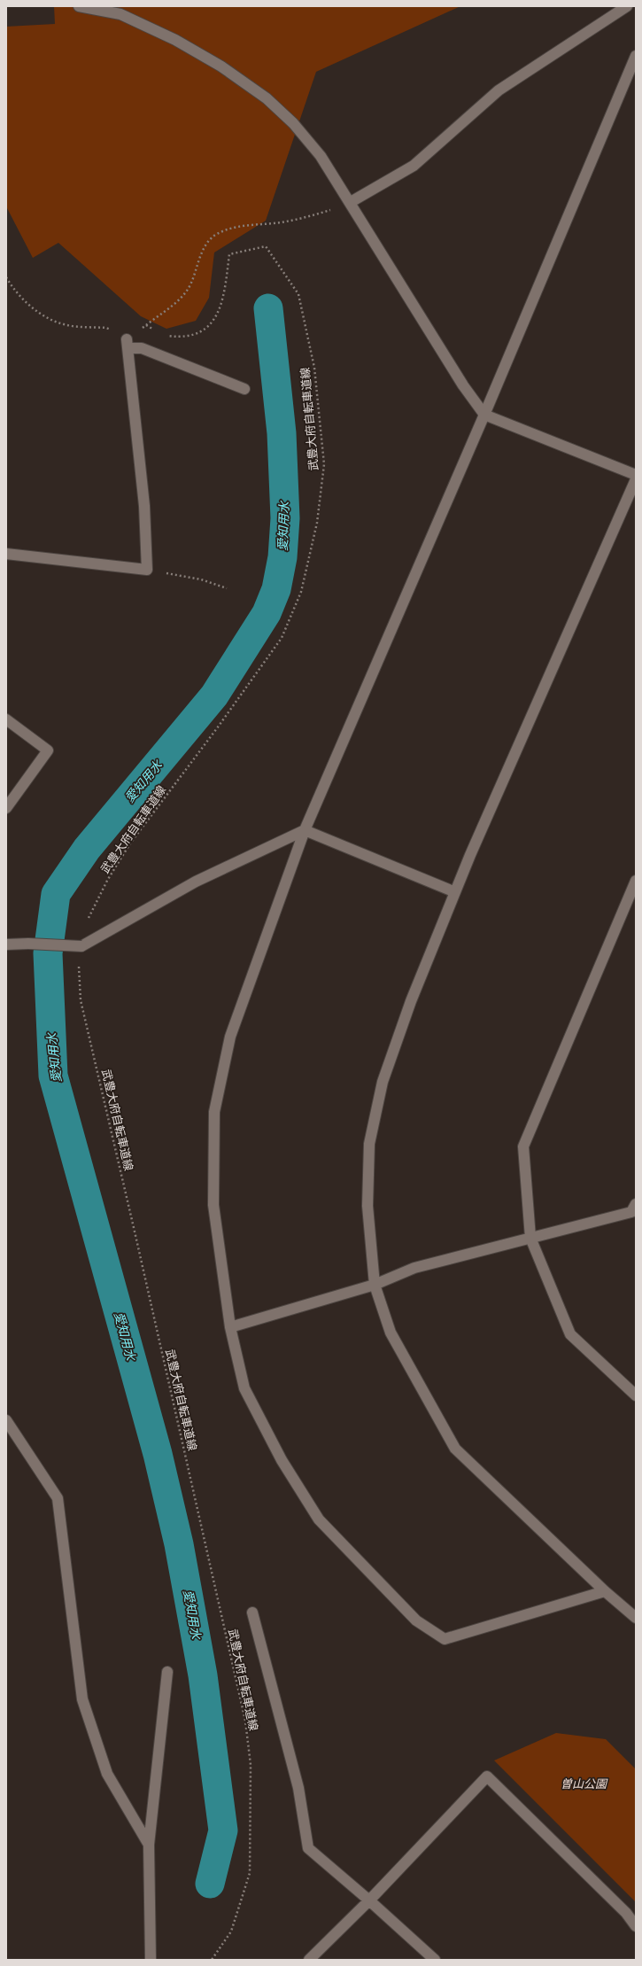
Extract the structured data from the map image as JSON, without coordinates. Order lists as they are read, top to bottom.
{
  "streets": {
    "path": ["武豊大府自転車道線"]
  },
  "water": ["愛知用水"],
  "parks": ["曽山公園"]
}
